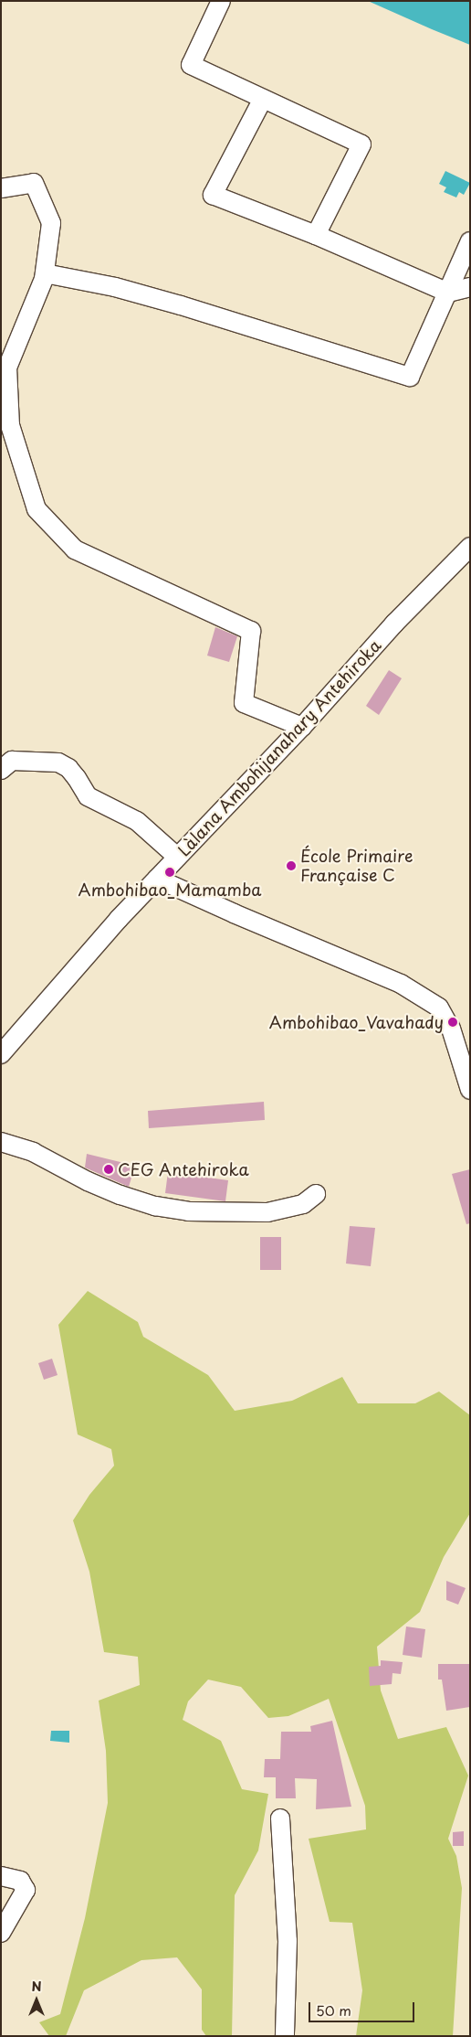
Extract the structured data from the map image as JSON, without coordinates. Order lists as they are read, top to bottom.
{
  "streets": {
    "street": ["Làlana Ambohijanahary Antehiroka"]
  },
  "places": [
    "École Primaire Française C",
    "Ambohibao_Mamamba",
    "Ambohibao_Vavahady",
    "CEG Antehiroka"
  ],
  "scale_bar": "50 m",
  "north": "top"
}
